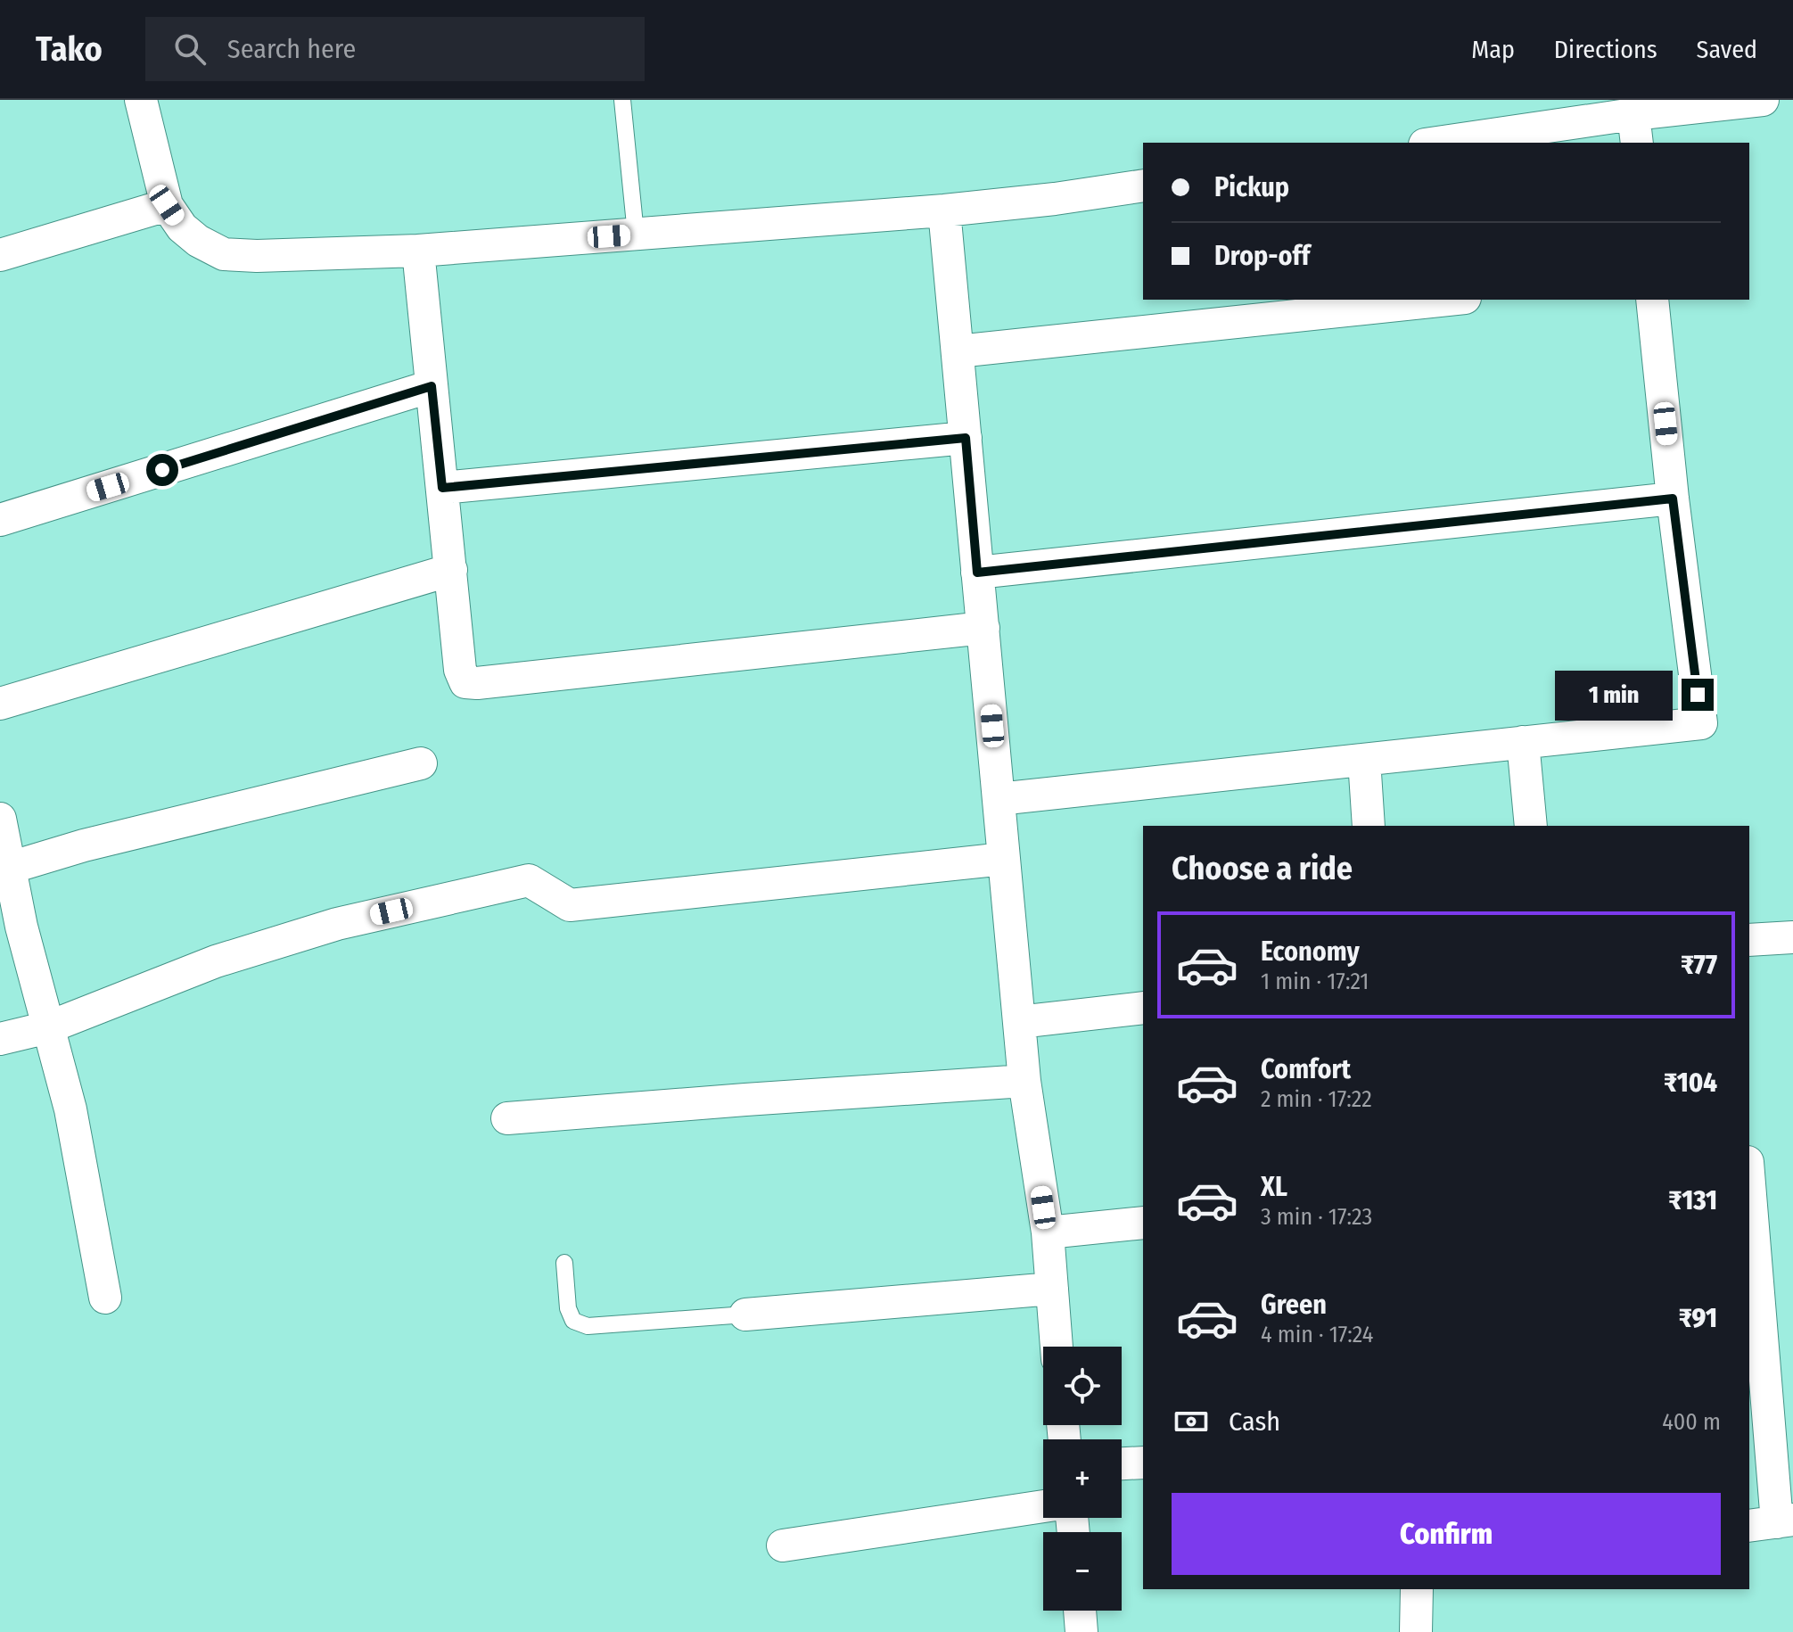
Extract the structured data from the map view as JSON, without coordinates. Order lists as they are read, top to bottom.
{
  "page": {
    "header": "Tako",
    "search": "Search here",
    "nav": ["Map", "Directions", "Saved"],
    "banner": ["Pickup", "Drop-off"],
    "bubble": "1 min",
    "heading": "Choose a ride",
    "list": [
      {
        "name": "Economy",
        "note": "1 min · 17:21",
        "value": "₹77"
      },
      {
        "name": "Comfort",
        "note": "2 min · 17:22",
        "value": "₹104"
      },
      {
        "name": "XL",
        "note": "3 min · 17:23",
        "value": "₹131"
      },
      {
        "name": "Green",
        "note": "4 min · 17:24",
        "value": "₹91"
      }
    ],
    "map_buttons": ["+", "−"],
    "pay": ["Cash", "400 m"],
    "buttons": "Confirm"
  }
}
